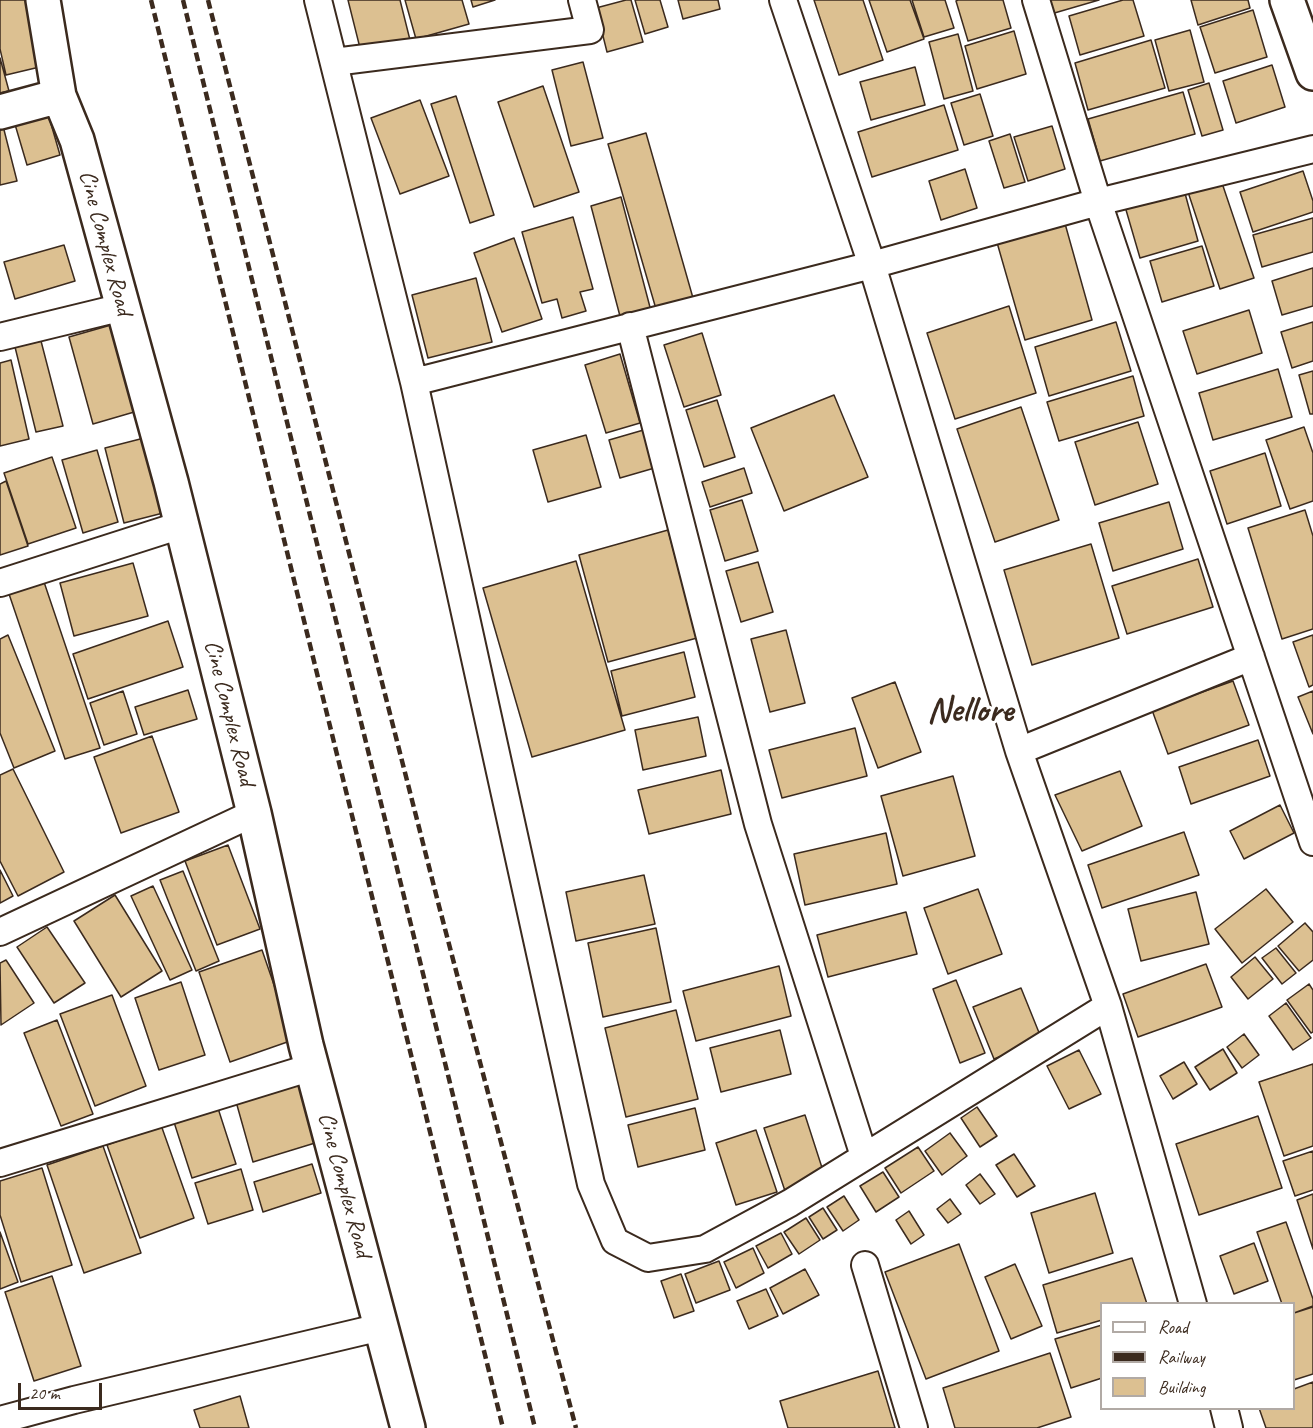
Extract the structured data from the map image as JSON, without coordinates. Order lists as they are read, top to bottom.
{
  "streets": {
    "main road": ["Cine Complex Road"]
  },
  "districts": ["Nellore"],
  "legend": ["Road", "Railway", "Building"],
  "scale_bar": "20 m"
}
